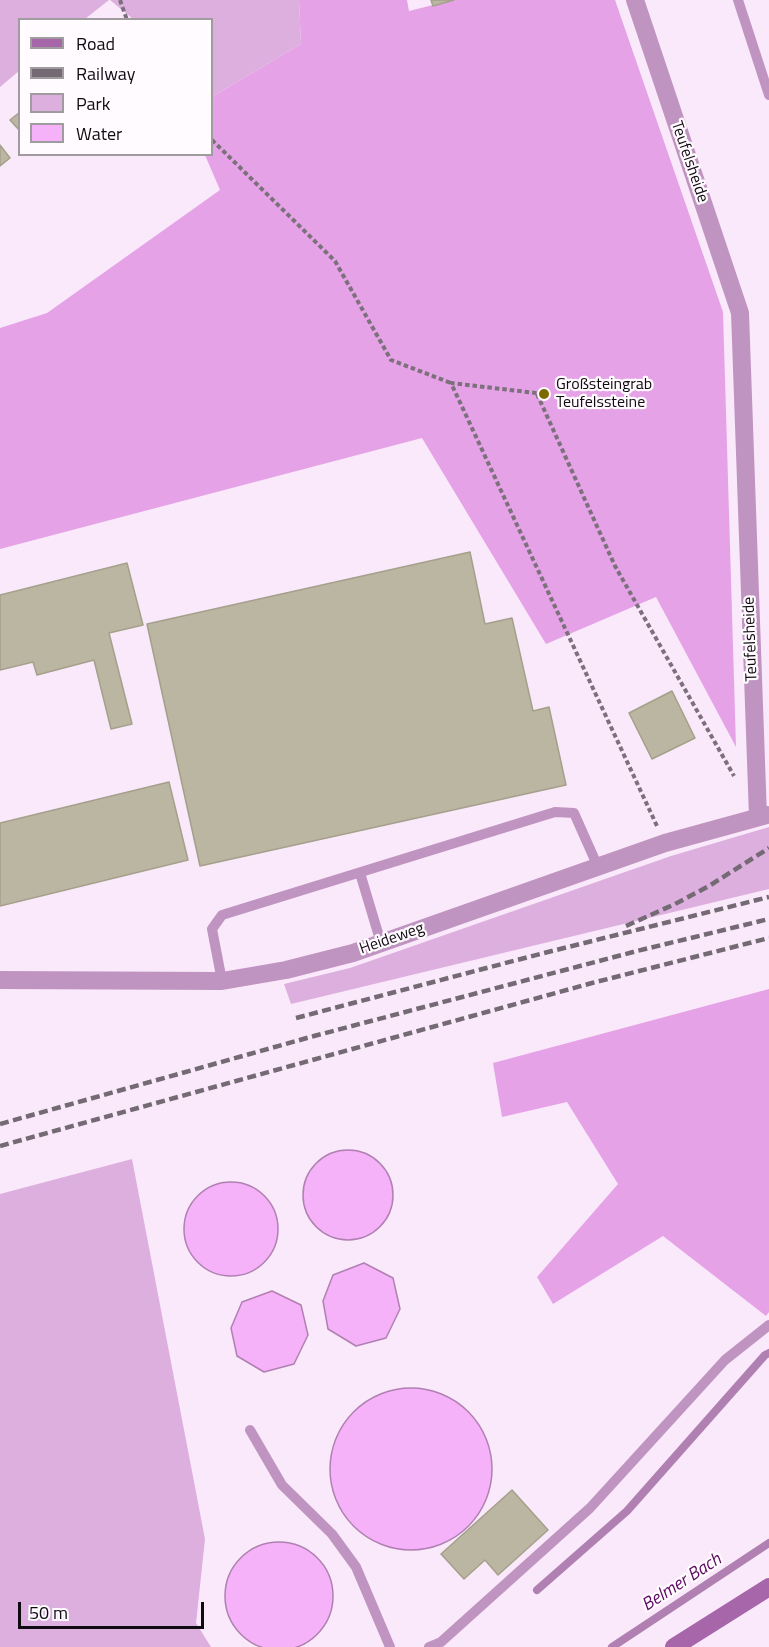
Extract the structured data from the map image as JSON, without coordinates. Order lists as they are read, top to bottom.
{
  "streets": {
    "street": ["Teufelsheide", "Heideweg"]
  },
  "crossings": [
    ["Teufelsheide", "Heideweg"]
  ],
  "water": ["Belmer Bach"],
  "places": ["Großsteingrab Teufelssteine"],
  "legend": [
    "Road",
    "Railway",
    "Park",
    "Water"
  ],
  "scale_bar": "50 m"
}
